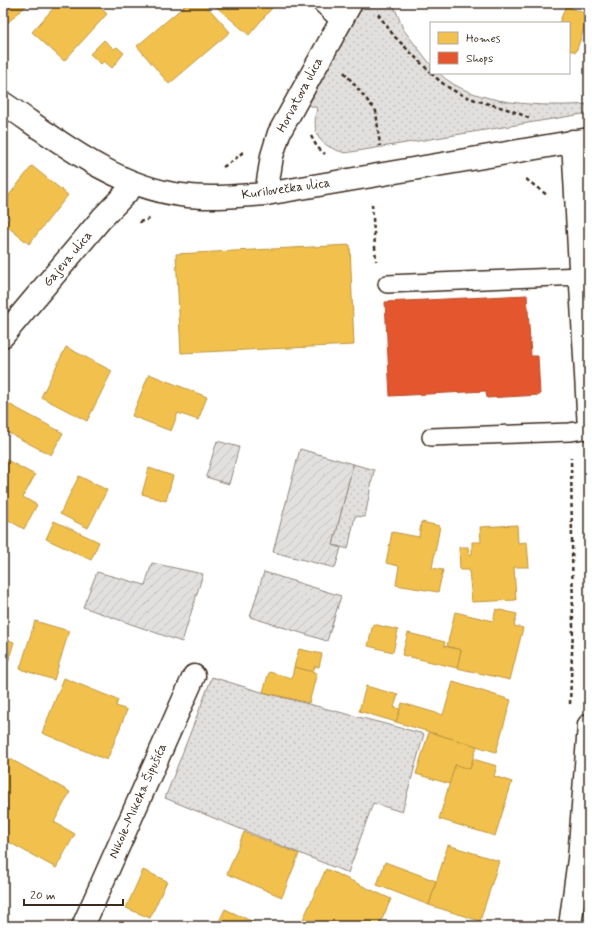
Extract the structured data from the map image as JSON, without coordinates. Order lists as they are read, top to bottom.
{
  "streets": {
    "street": [
      "Horvatova ulica",
      "Kurilovečka ulica",
      "Gajeva ulica",
      "Nikole-Mikeka Šipušića"
    ]
  },
  "crossings": [
    ["Horvatova ulica", "Kurilovečka ulica"],
    ["Kurilovečka ulica", "Gajeva ulica"]
  ],
  "legend": ["Homes", "Shops"],
  "scale_bar": "20 m"
}
